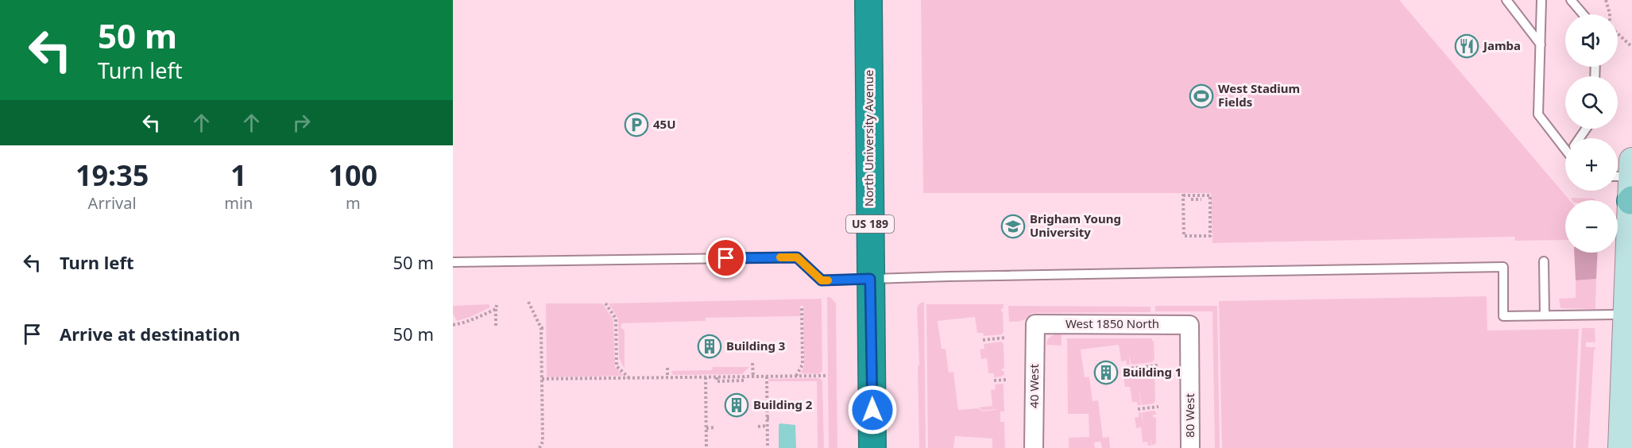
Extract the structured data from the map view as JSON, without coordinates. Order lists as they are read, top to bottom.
{
  "streets": {
    "highway": ["North University Avenue", "US 189"],
    "street": ["West 1850 North", "40 West", "80 West"]
  },
  "crossings": [
    ["West 1850 North", "40 West"],
    ["West 1850 North", "80 West"]
  ],
  "places": {
    "restaurant": ["Jamba"],
    "sports": ["West Stadium Fields"],
    "parking": ["45U"],
    "school or university": ["Brigham Young University"],
    "building": ["Building 3", "Building 1", "Building 2"]
  },
  "page": {
    "turn": ["50 m", "Turn left"],
    "map_buttons": ["+", "−"],
    "eta": [
      "19:35",
      "Arrival",
      "1",
      "min",
      "100",
      "m"
    ],
    "list": [
      {
        "name": "Turn left",
        "value": "50 m"
      },
      {
        "name": "Arrive at destination",
        "value": "50 m"
      }
    ]
  }
}
